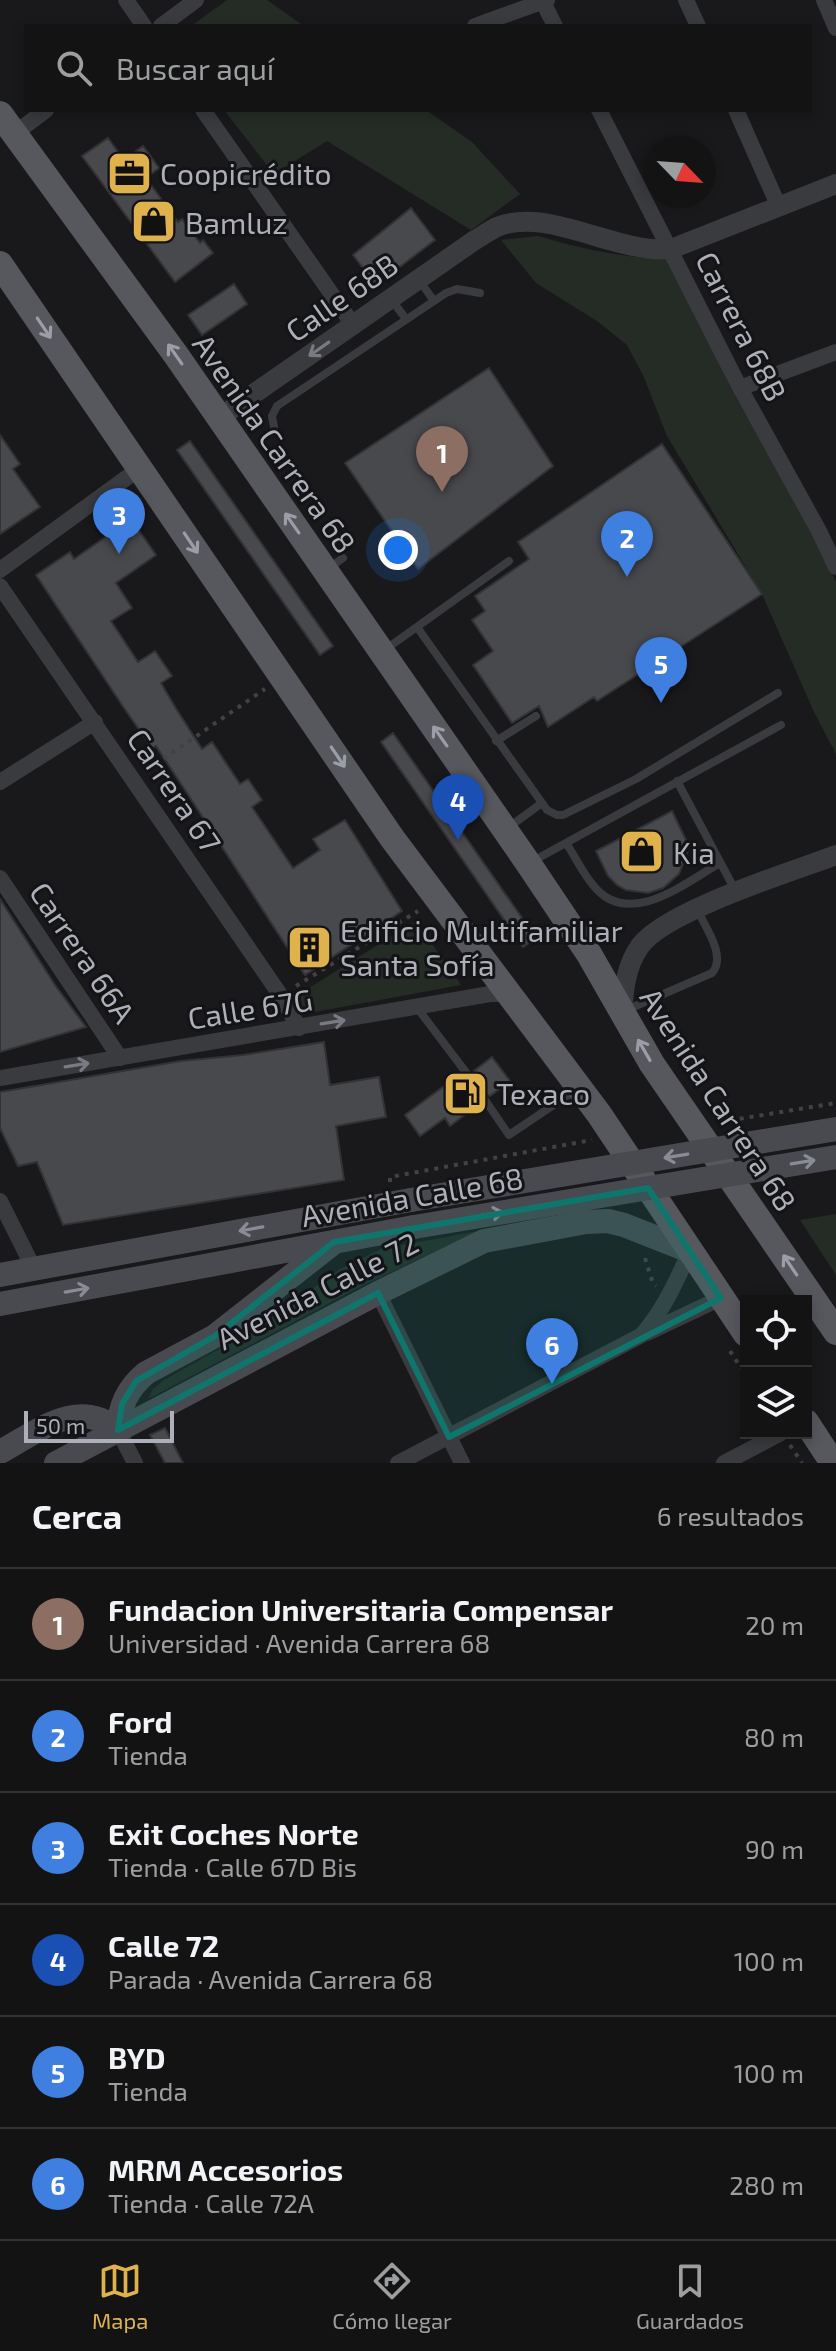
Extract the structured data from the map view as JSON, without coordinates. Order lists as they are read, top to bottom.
{
  "streets": {
    "main road": ["Avenida Carrera 68", "Avenida Calle 68", "Avenida Calle 72"],
    "street": [
      "Calle 68B",
      "Carrera 68B",
      "Carrera 67",
      "Carrera 66A",
      "Calle 67G"
    ]
  },
  "crossings": [
    ["Calle 68B", "Carrera 68B"],
    ["Calle 68B", "Avenida Carrera 68"],
    ["Carrera 67", "Calle 67G"],
    ["Carrera 66A", "Calle 67G"],
    ["Avenida Calle 68", "Avenida Calle 72"]
  ],
  "one_way": ["Calle 67G"],
  "places": {
    "office": ["Coopicrédito"],
    "shop": ["Bamluz", "Kia"],
    "building": ["Edificio Multifamiliar Santa Sofía"],
    "fuel station": ["Texaco"]
  },
  "scale_bar": "50 m",
  "north": "bottom right",
  "page": {
    "search": "Buscar aquí",
    "pins": [
      "1",
      "3",
      "2",
      "5",
      "4",
      "6"
    ],
    "scale": "50 m",
    "heading": ["Cerca", "6 resultados"],
    "list": [
      {
        "mark": "1",
        "name": "Fundacion Universitaria Compensar",
        "note": "Universidad · Avenida Carrera 68",
        "value": "20 m"
      },
      {
        "mark": "2",
        "name": "Ford",
        "note": "Tienda",
        "value": "80 m"
      },
      {
        "mark": "3",
        "name": "Exit Coches Norte",
        "note": "Tienda · Calle 67D Bis",
        "value": "90 m"
      },
      {
        "mark": "4",
        "name": "Calle 72",
        "note": "Parada · Avenida Carrera 68",
        "value": "100 m"
      },
      {
        "mark": "5",
        "name": "BYD",
        "note": "Tienda",
        "value": "100 m"
      },
      {
        "mark": "6",
        "name": "MRM Accesorios",
        "note": "Tienda · Calle 72A",
        "value": "280 m"
      }
    ],
    "nav": ["Mapa", "Cómo llegar", "Guardados"]
  }
}
